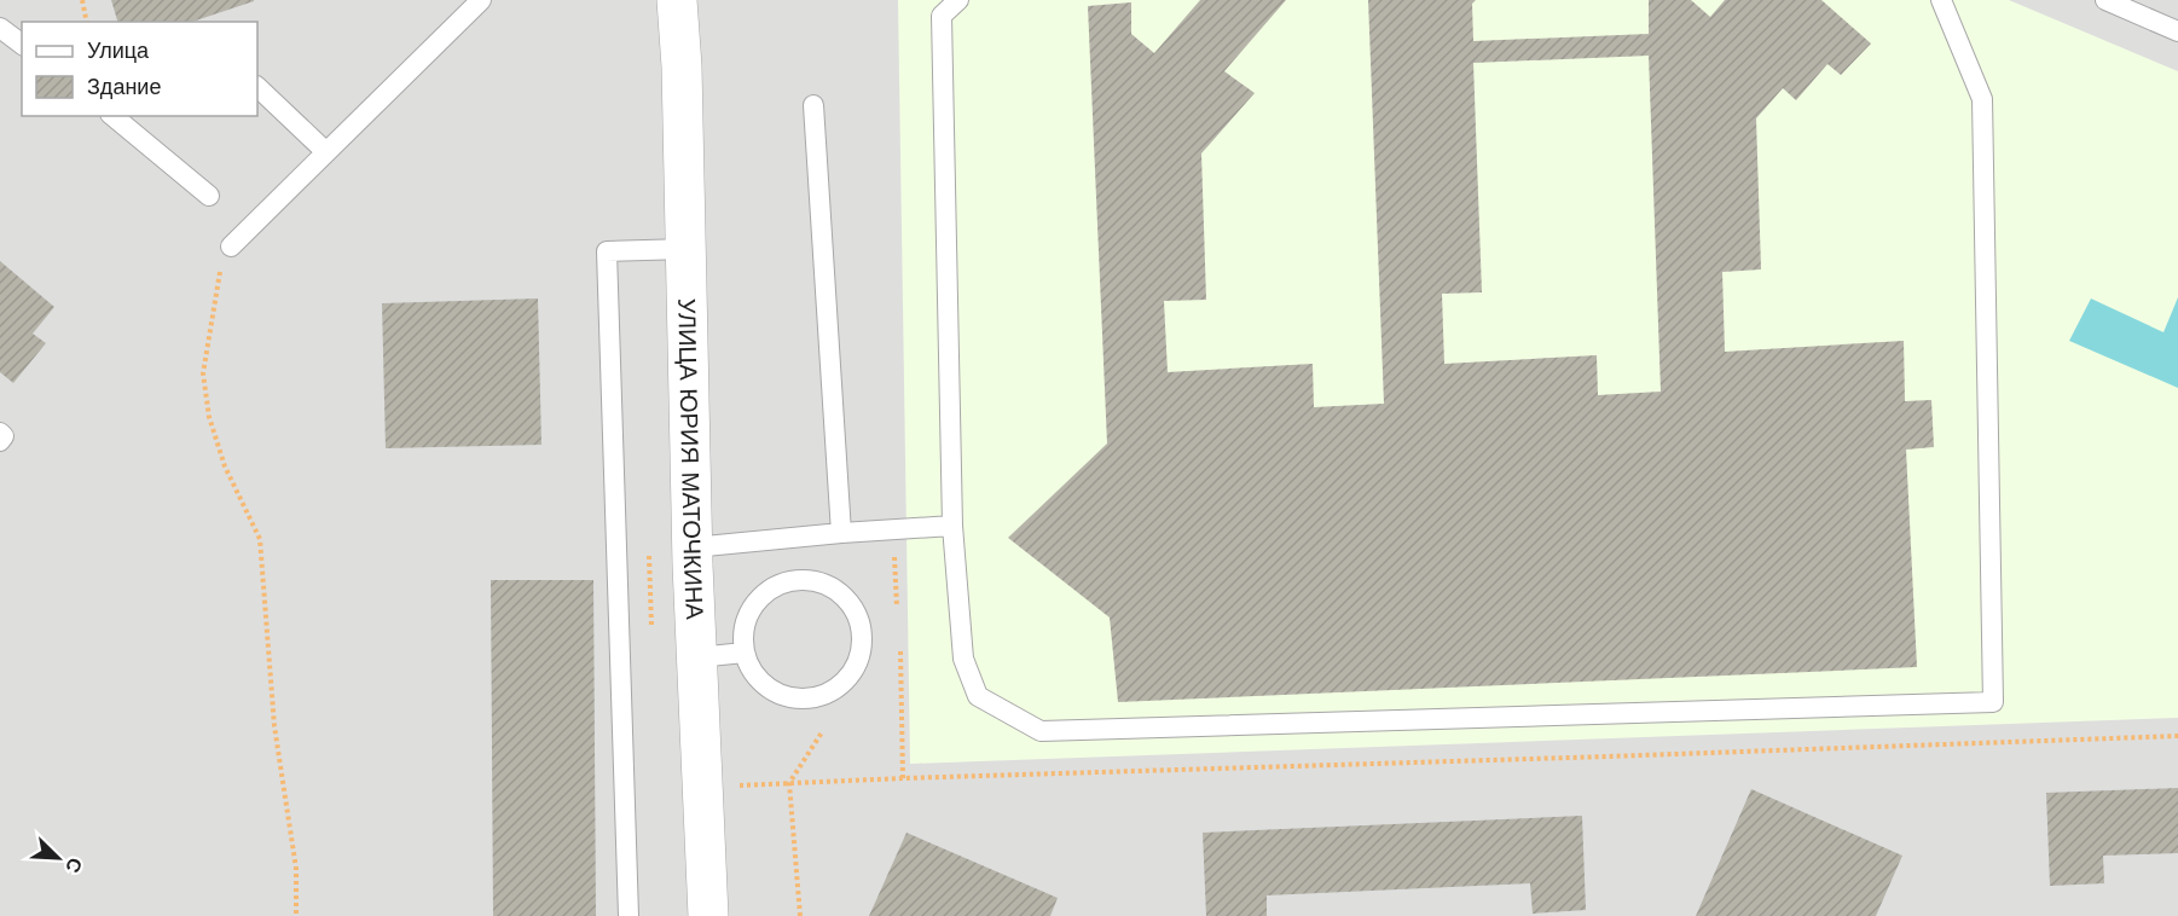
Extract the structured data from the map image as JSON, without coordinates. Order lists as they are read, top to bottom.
{
  "streets": {
    "street": ["УЛИЦА ЮРИЯ МАТОЧКИНА"]
  },
  "legend": ["Улица", "Здание"],
  "north": "bottom right"
}
